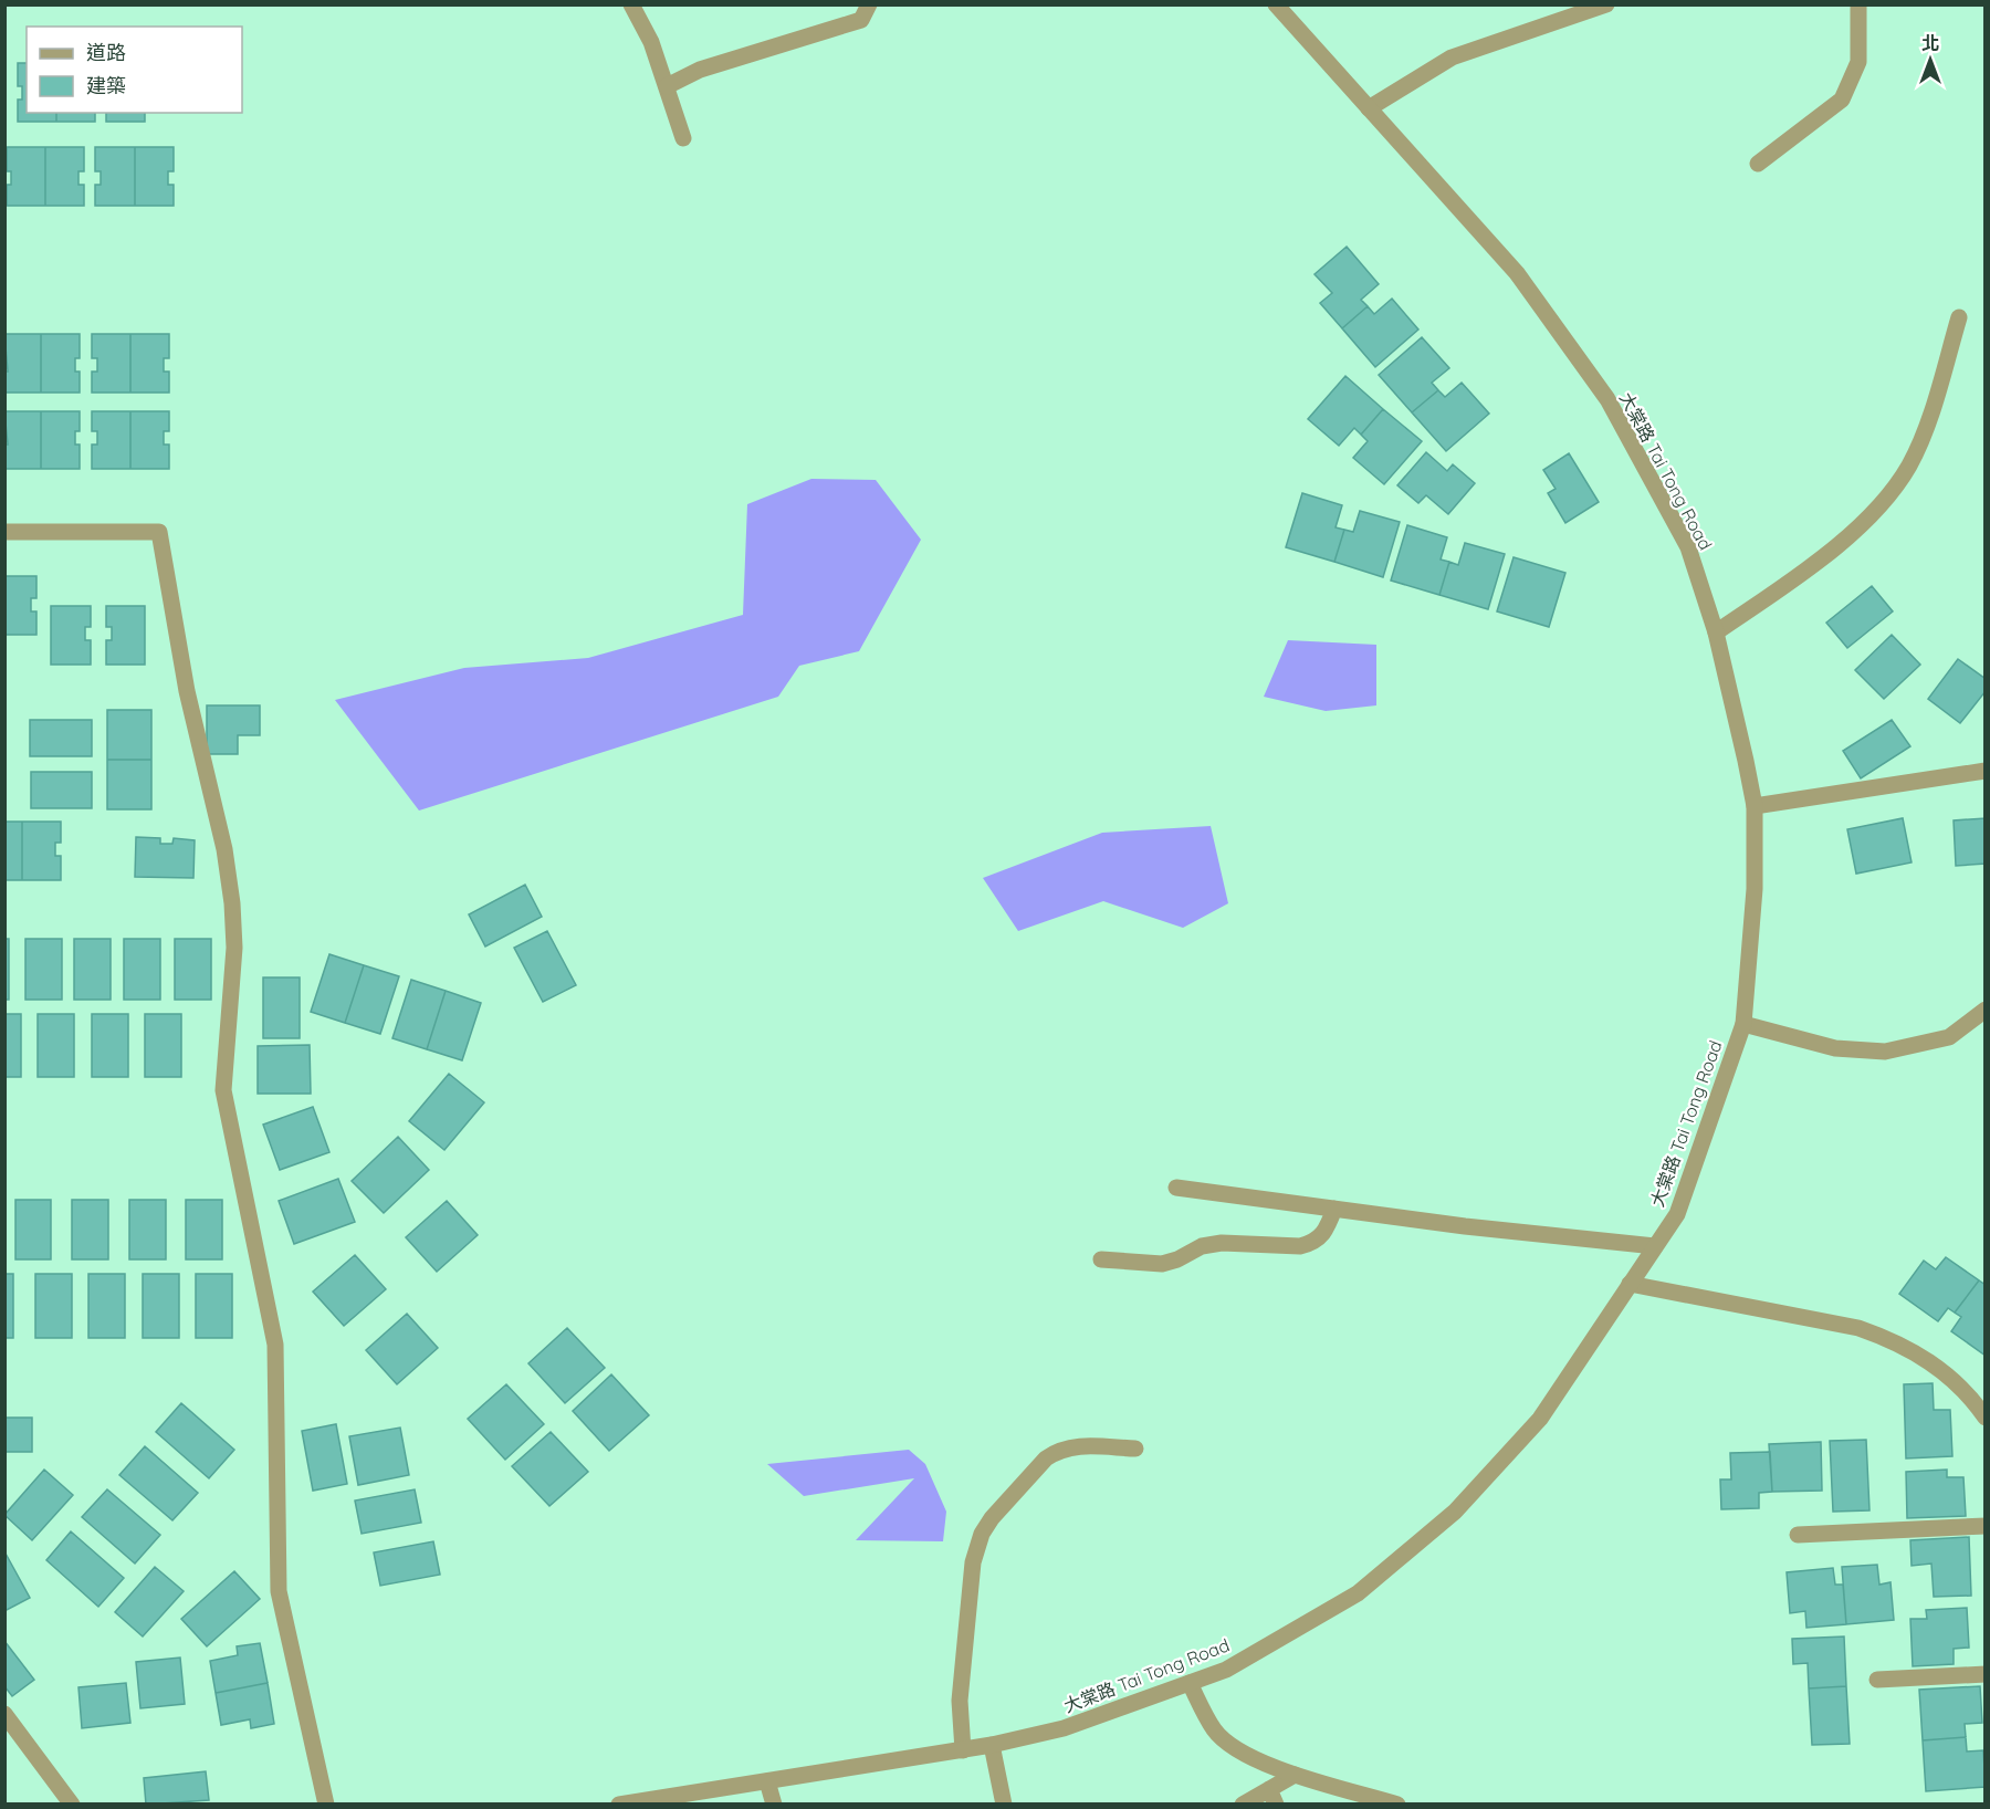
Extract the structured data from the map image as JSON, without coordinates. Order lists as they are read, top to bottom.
{
  "streets": {
    "street": ["大棠路 Tai Tong Road"]
  },
  "legend": ["道路", "建築"],
  "north": "top"
}
